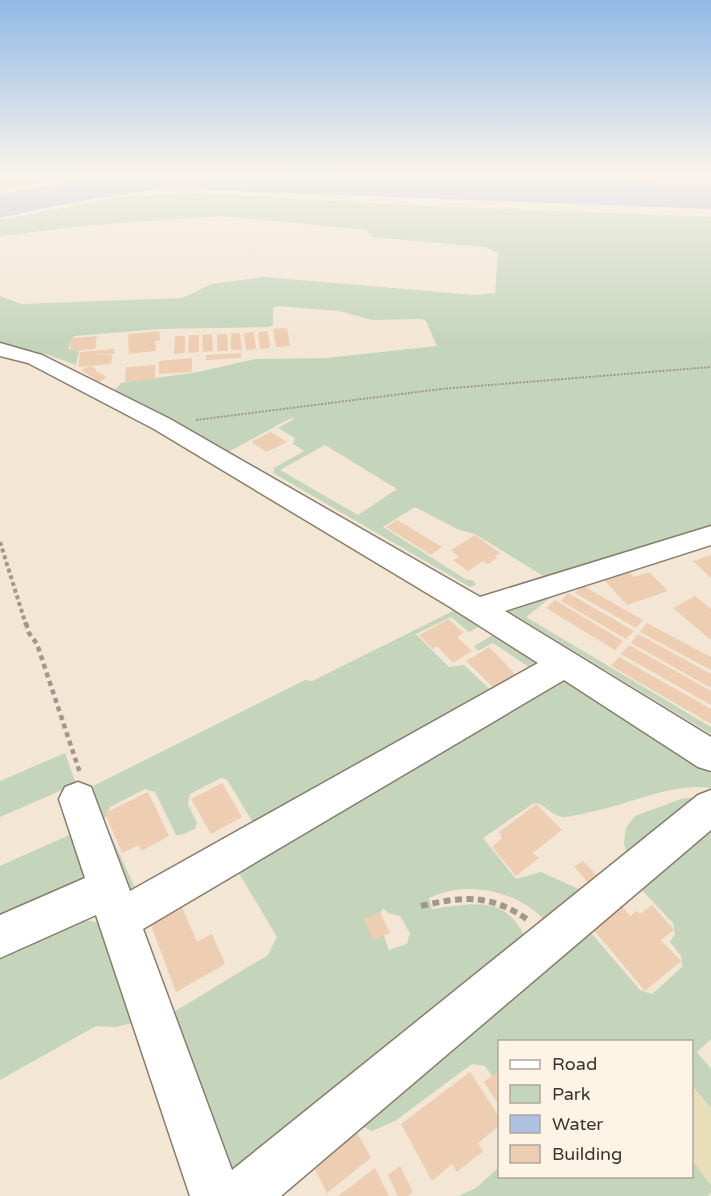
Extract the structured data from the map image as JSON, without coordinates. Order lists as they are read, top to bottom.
{
  "legend": [
    "Road",
    "Park",
    "Water",
    "Building"
  ]
}
